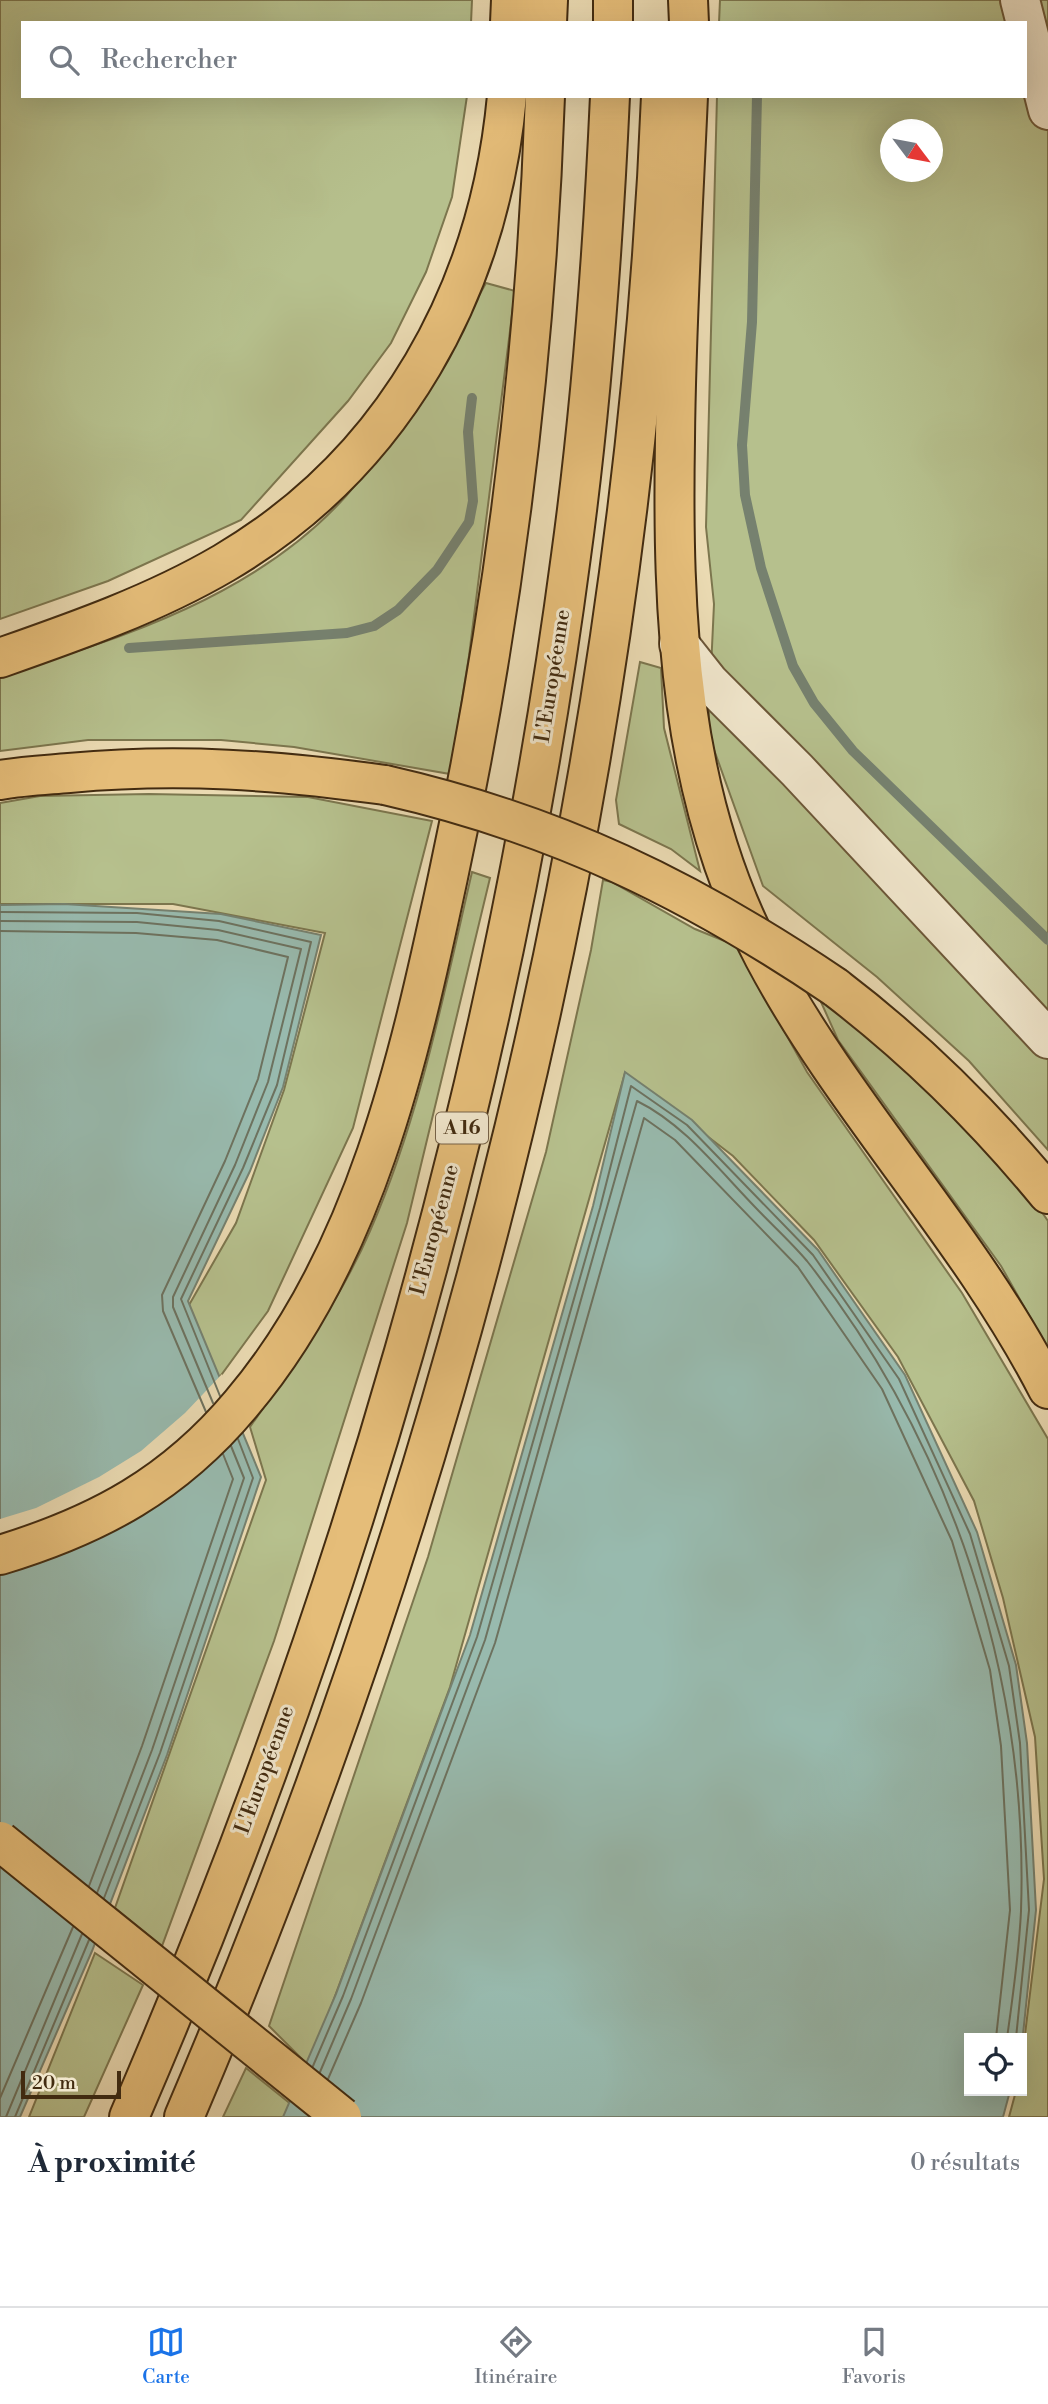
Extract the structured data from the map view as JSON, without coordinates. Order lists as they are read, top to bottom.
{
  "streets": {
    "highway": ["L'Européenne", "A 16"]
  },
  "scale_bar": "20 m",
  "north": "bottom right",
  "page": {
    "search": "Rechercher",
    "scale": "20 m",
    "heading": ["À proximité", "0 résultats"],
    "nav": ["Carte", "Itinéraire", "Favoris"]
  }
}
